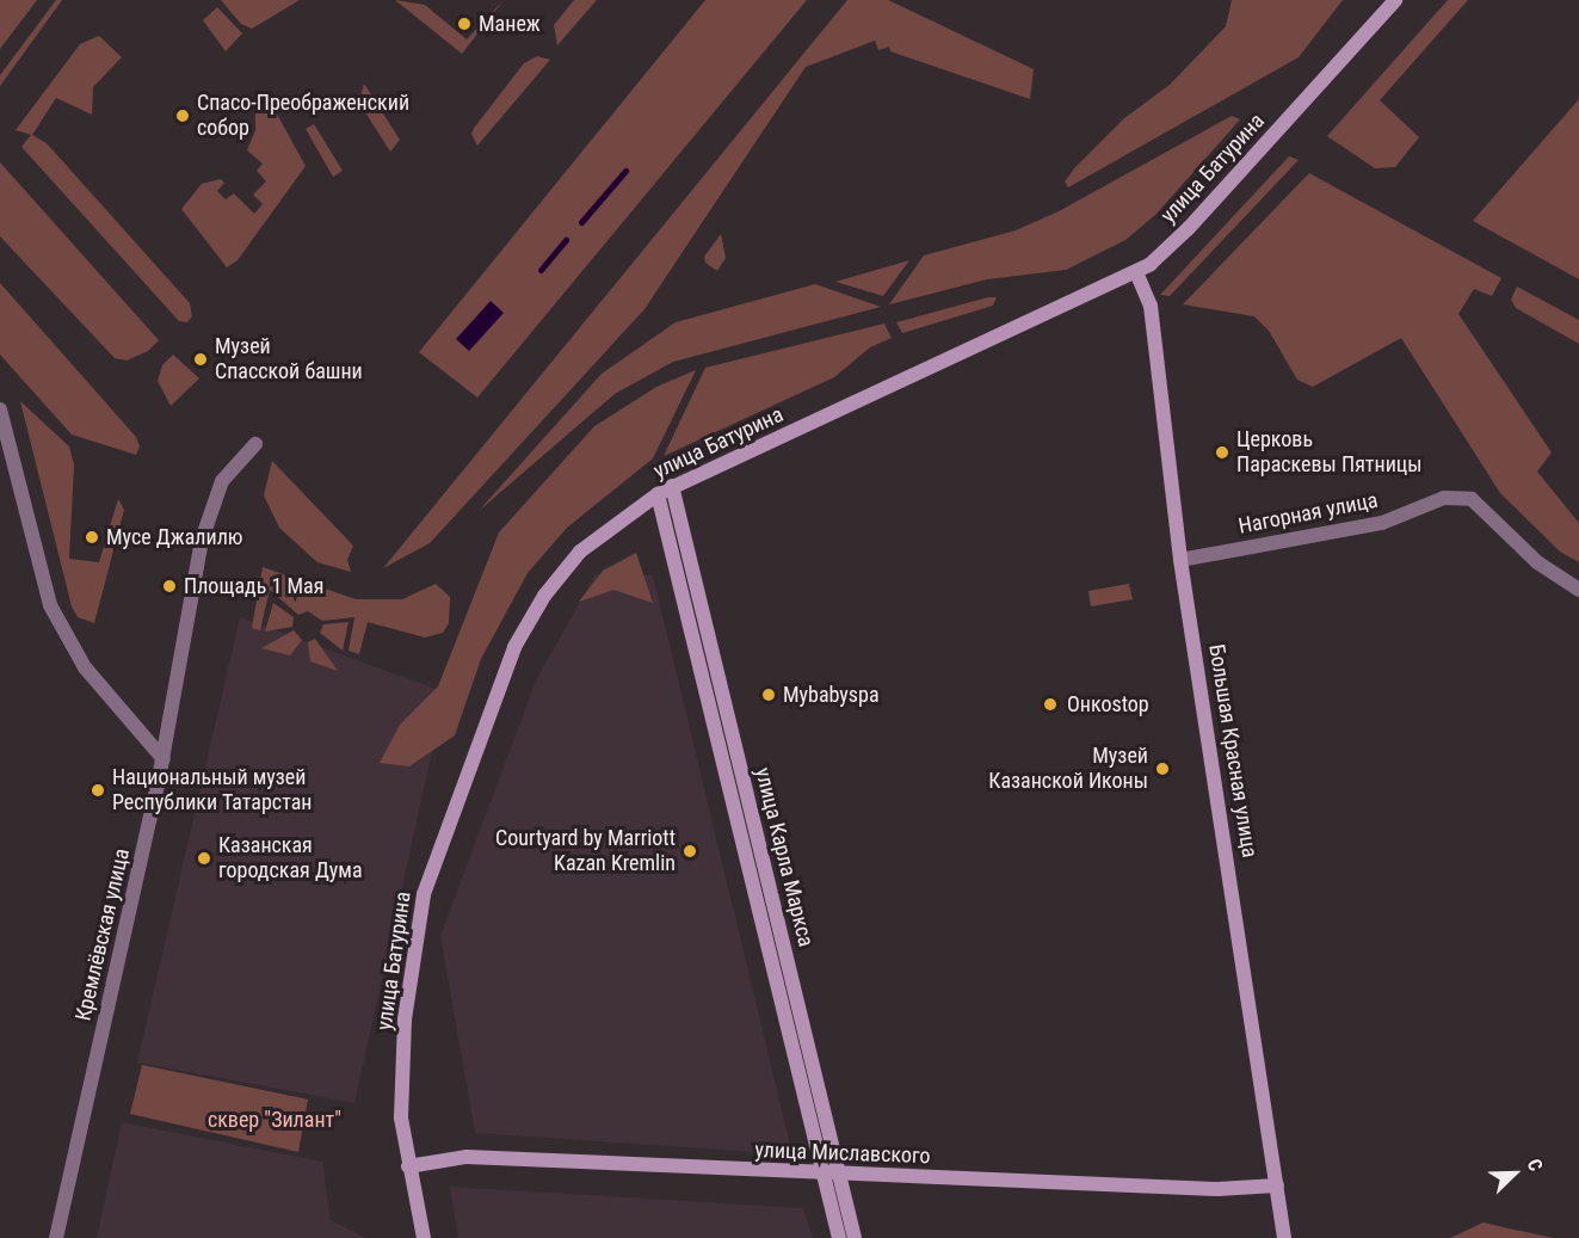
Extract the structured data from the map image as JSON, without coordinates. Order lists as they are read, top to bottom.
{
  "streets": {
    "main road": [
      "улица Батурина",
      "Большая Красная улица",
      "улица Карла Маркса",
      "улица Миславского"
    ],
    "street": ["Нагорная улица", "Кремлёвская улица"]
  },
  "crossings": [
    ["улица Батурина", "Большая Красная улица"],
    ["улица Батурина", "улица Карла Маркса"],
    ["улица Батурина", "улица Миславского"],
    ["Нагорная улица", "Большая Красная улица"],
    ["Большая Красная улица", "улица Миславского"],
    ["улица Карла Маркса", "улица Миславского"]
  ],
  "parks": ["сквер \"Зилант\""],
  "places": [
    "Манеж",
    "Спасо-Преображенский собор",
    "Музей Спасской башни",
    "Церковь Параскевы Пятницы",
    "Мусе Джалилю",
    "Площадь 1 Мая",
    "Mybabyspa",
    "Онкоstop",
    "Музей Казанской Иконы",
    "Национальный музей Республики Татарстан",
    "Courtyard by Marriott Kazan Kremlin",
    "Казанская городская Дума"
  ],
  "north": "top right"
}
